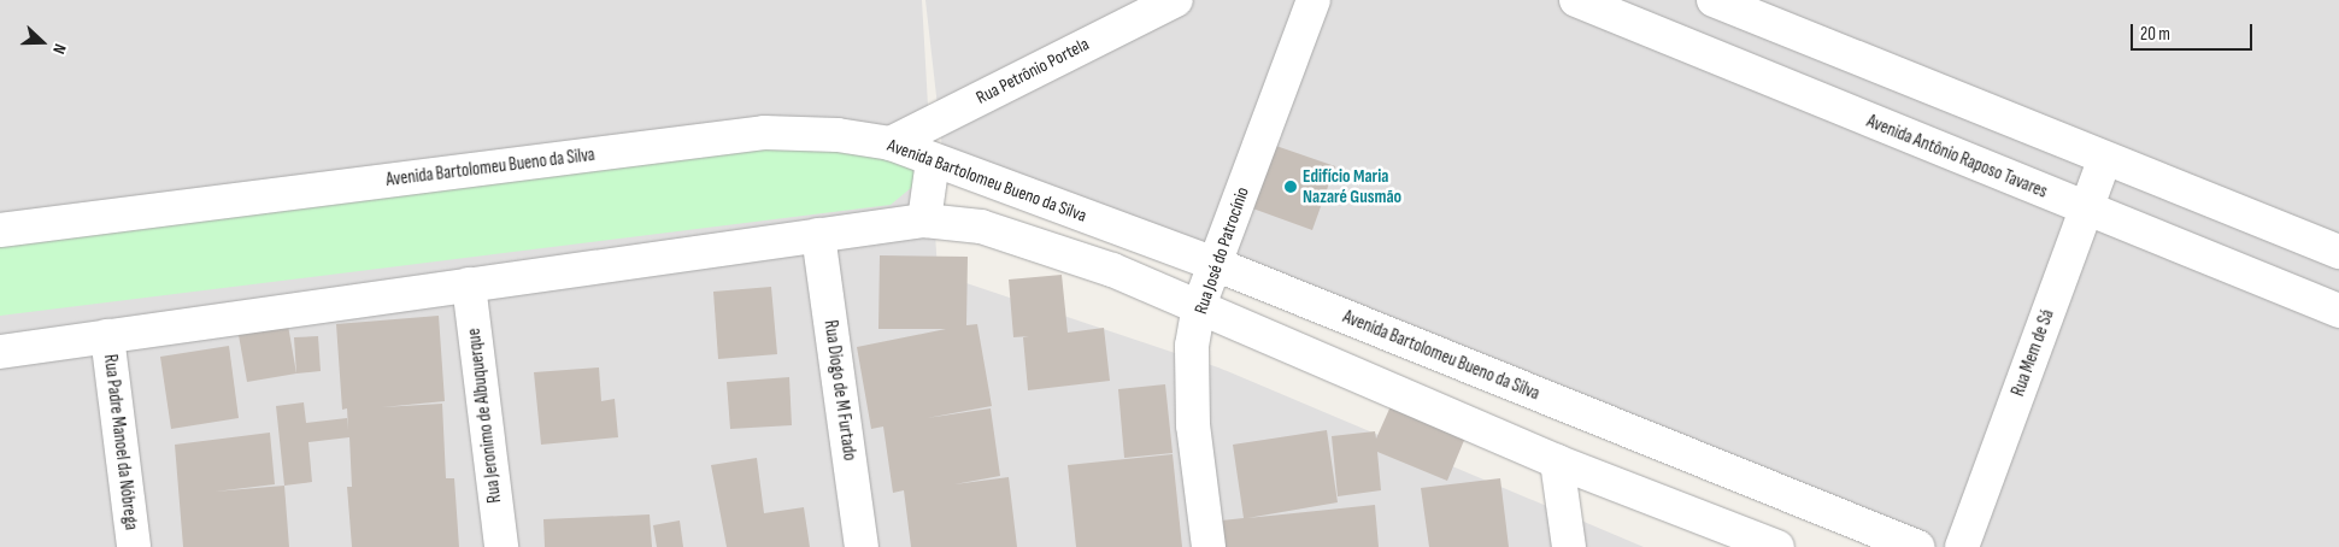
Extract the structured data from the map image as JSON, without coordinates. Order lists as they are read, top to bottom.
{
  "streets": {
    "street": [
      "Rua Petrônio Portela",
      "Avenida Antônio Raposo Tavares",
      "Avenida Bartolomeu Bueno da Silva",
      "Rua José do Patrocínio",
      "Rua Mem de Sá",
      "Rua Diogo de M Furtado",
      "Rua Jeronimo de Albuquerque",
      "Rua Padre Manoel da Nóbrega"
    ]
  },
  "crossings": [
    ["Rua Petrônio Portela", "Avenida Bartolomeu Bueno da Silva"],
    ["Avenida Antônio Raposo Tavares", "Rua Mem de Sá"],
    ["Avenida Bartolomeu Bueno da Silva", "Rua José do Patrocínio"]
  ],
  "places": ["Edifício Maria Nazaré Gusmão"],
  "scale_bar": "20 m",
  "north": "right"
}
